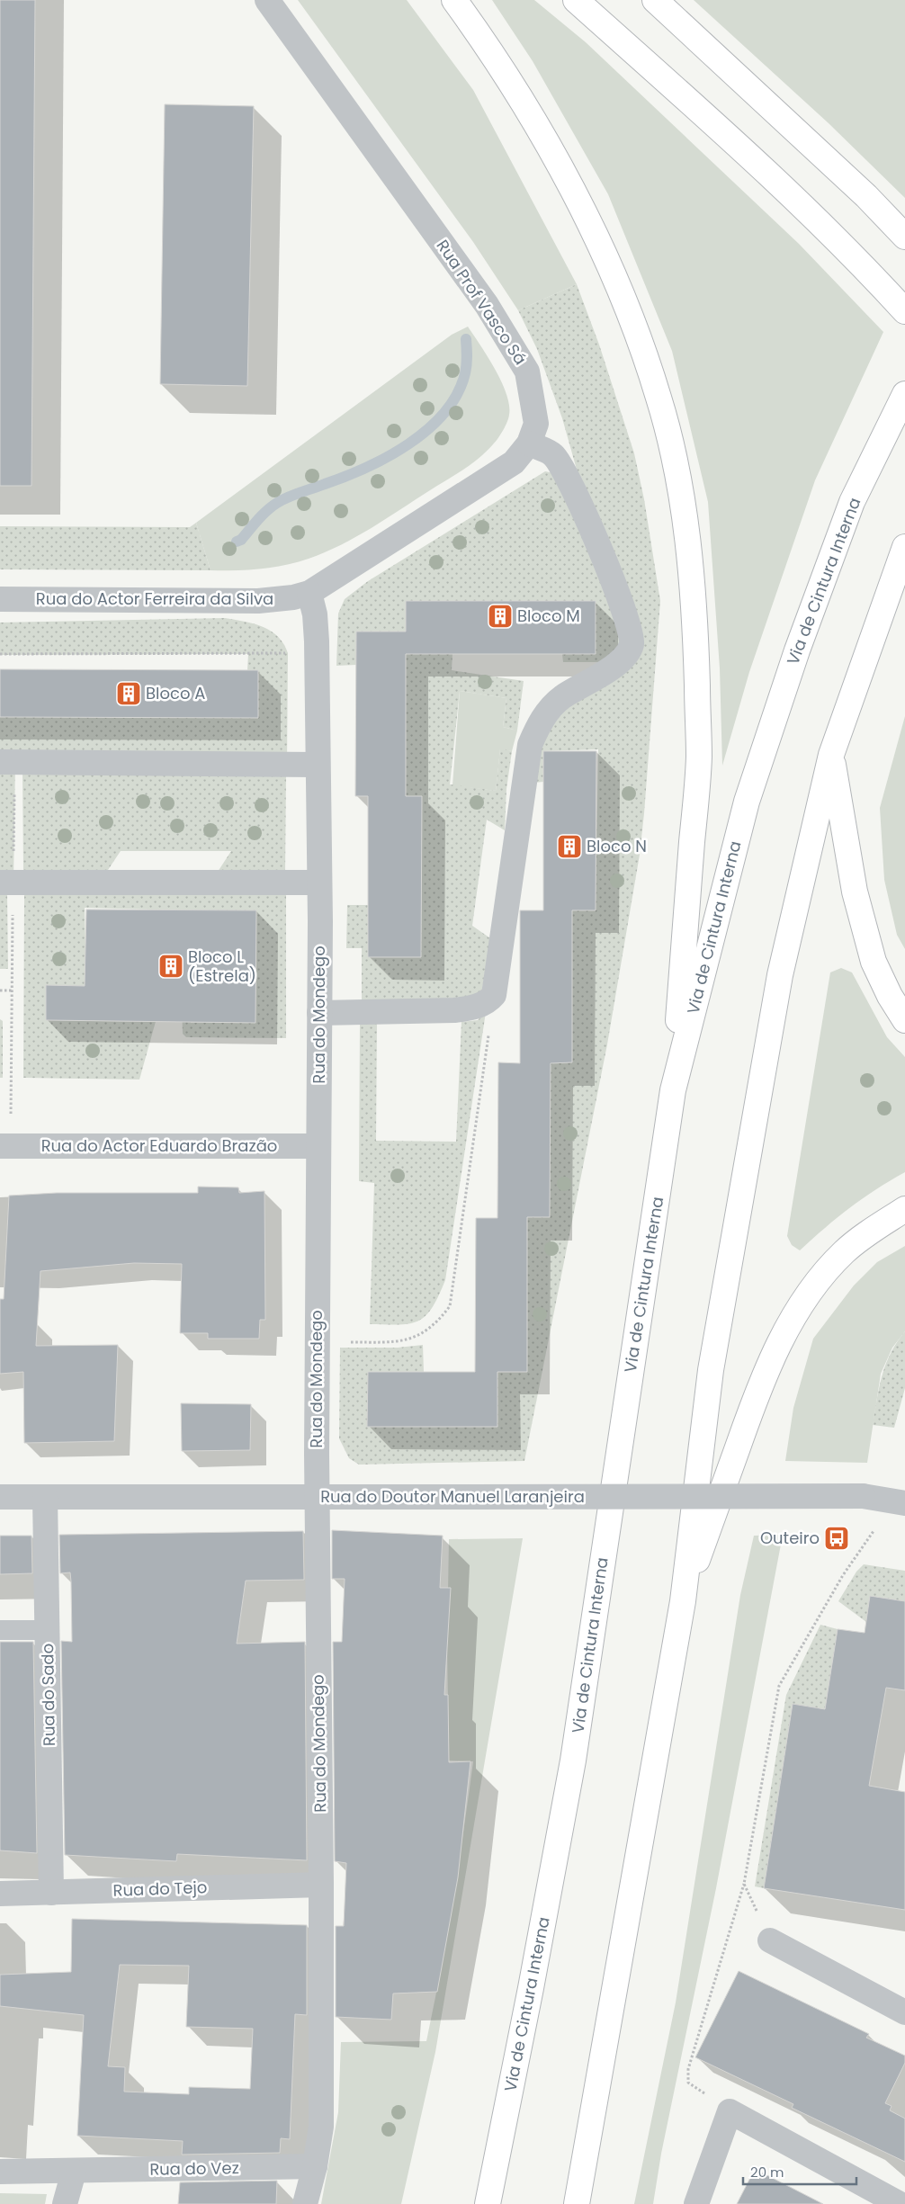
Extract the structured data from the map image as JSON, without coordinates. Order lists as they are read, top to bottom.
{
  "streets": {
    "highway": ["Via de Cintura Interna"],
    "street": [
      "Rua Prof Vasco Sá",
      "Rua do Actor Ferreira da Silva",
      "Rua do Mondego",
      "Rua do Actor Eduardo Brazão",
      "Rua do Doutor Manuel Laranjeira",
      "Rua do Sado",
      "Rua do Tejo",
      "Rua do Vez"
    ]
  },
  "crossings": [
    ["Rua Prof Vasco Sá", "Rua do Actor Ferreira da Silva"],
    ["Rua Prof Vasco Sá", "Rua do Mondego"],
    ["Rua do Actor Ferreira da Silva", "Rua do Mondego"],
    ["Rua do Mondego", "Rua do Actor Eduardo Brazão"],
    ["Rua do Mondego", "Rua do Doutor Manuel Laranjeira"],
    ["Rua do Mondego", "Rua do Tejo"],
    ["Rua do Mondego", "Rua do Vez"],
    ["Rua do Doutor Manuel Laranjeira", "Rua do Sado"],
    ["Rua do Sado", "Rua do Tejo"]
  ],
  "places": {
    "building": [
      "Bloco M",
      "Bloco A",
      "Bloco N",
      "Bloco L (Estrela)"
    ],
    "bus stop": ["Outeiro"]
  },
  "scale_bar": "20 m"
}
